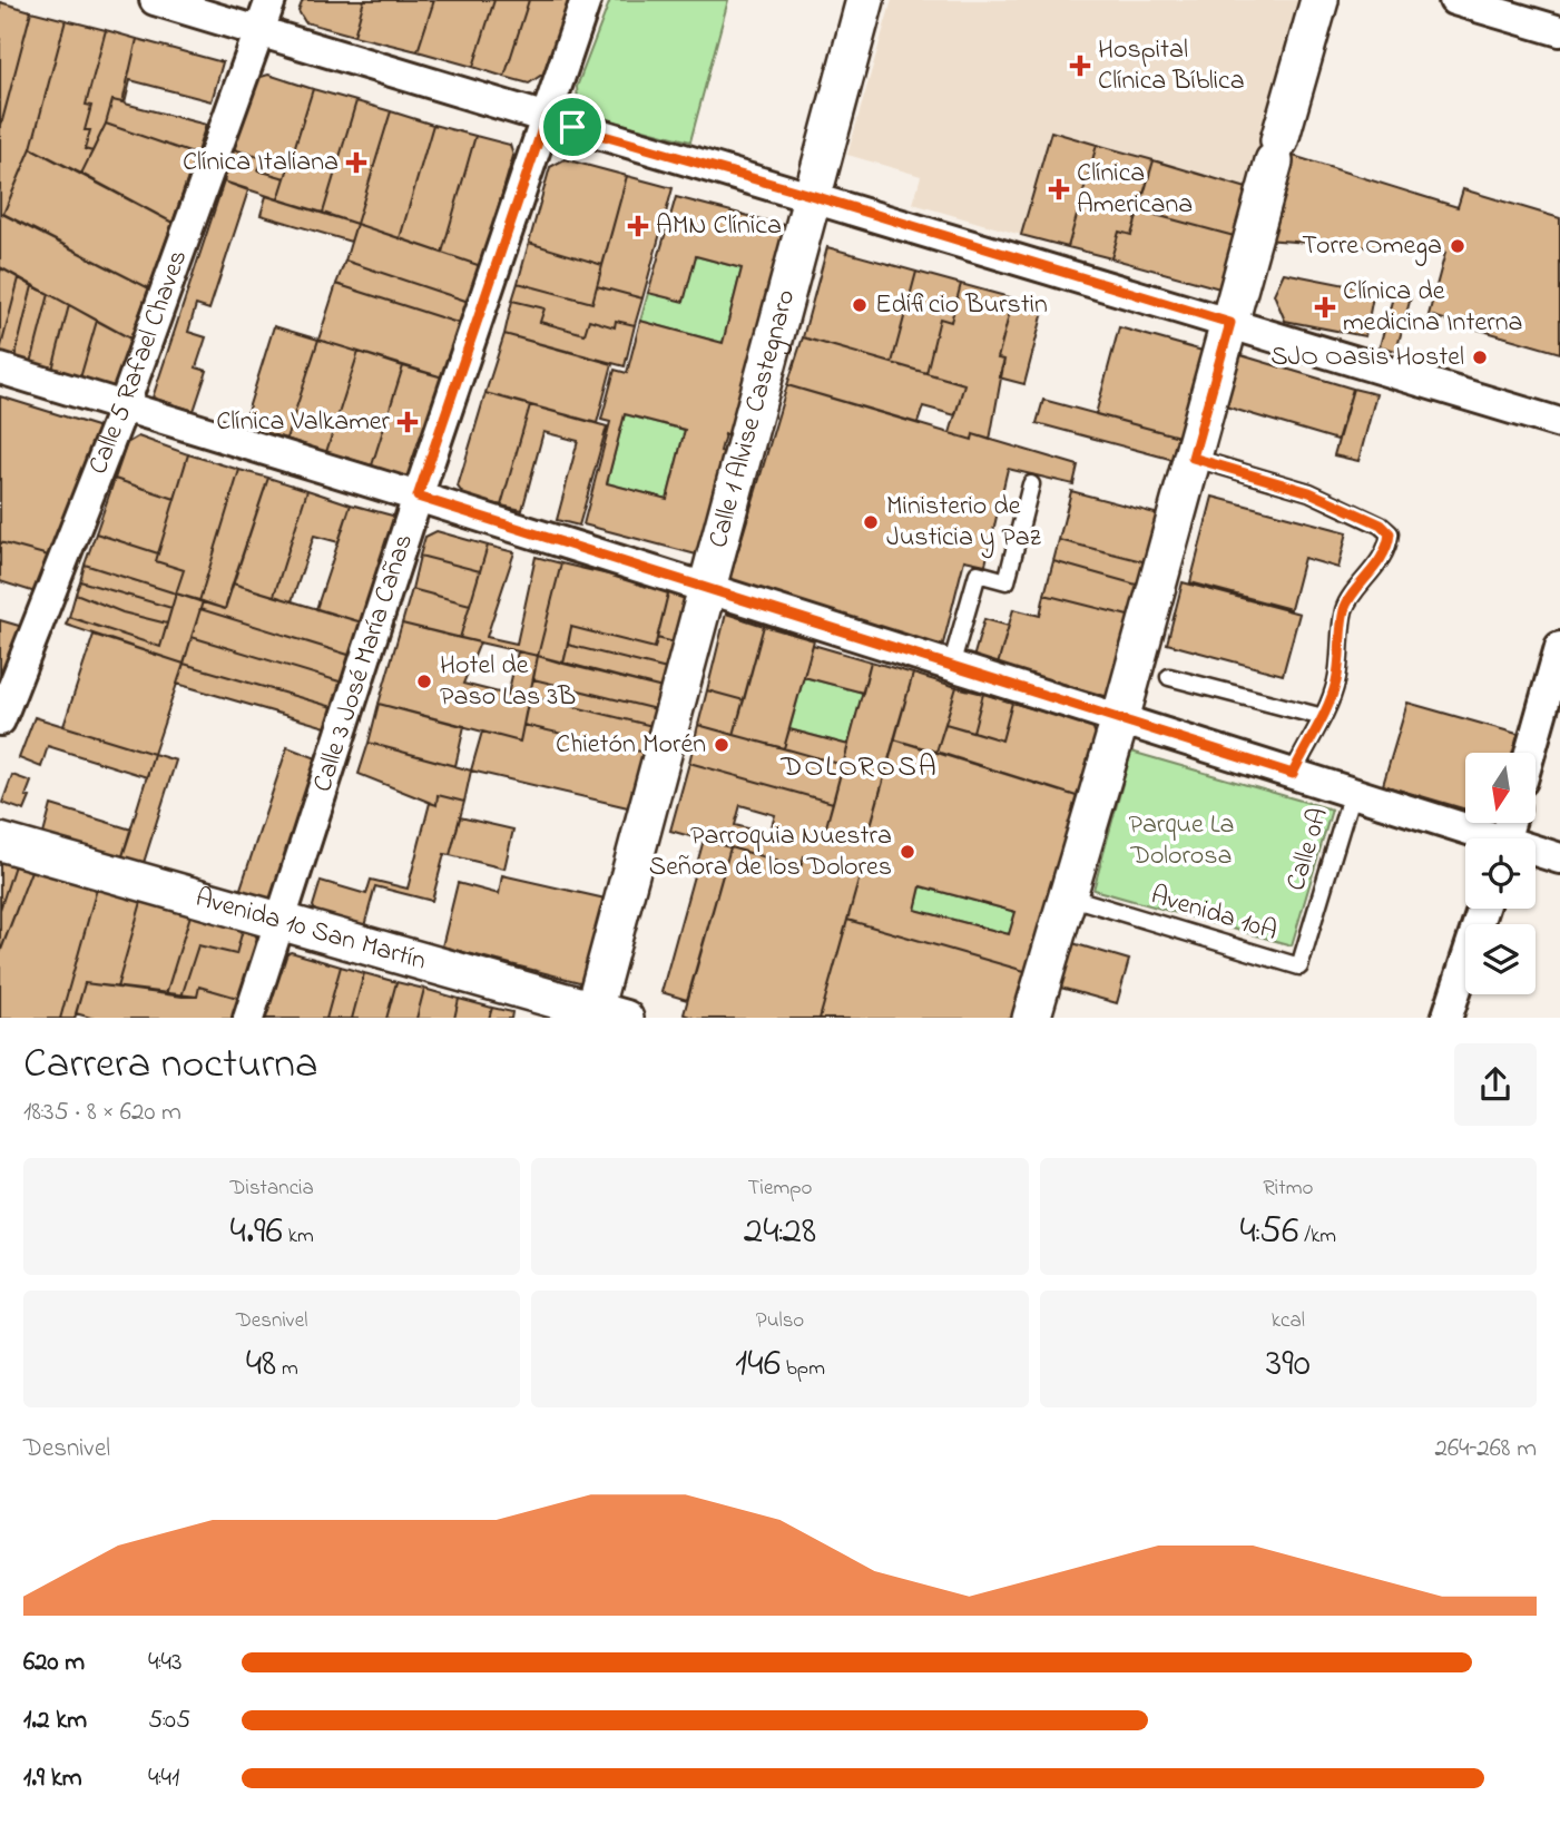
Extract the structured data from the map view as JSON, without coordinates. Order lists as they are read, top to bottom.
{
  "streets": {
    "street": [
      "Calle 5 Rafael Chaves",
      "Calle 1 Alvise Castegnaro",
      "Calle 3 José María Cañas",
      "Avenida 10 San Martín"
    ],
    "lane": ["Calle 0A", "Avenida 10A"]
  },
  "crossings": [
    ["Calle 1 Alvise Castegnaro", "Avenida 10 San Martín"],
    ["Calle 3 José María Cañas", "Avenida 10 San Martín"],
    ["Calle 0A", "Avenida 10A"]
  ],
  "districts": ["DOLOROSA"],
  "parks": ["Parque La Dolorosa"],
  "places": {
    "health": [
      "Hospital Clínica Bíblica",
      "Clínica Italiana",
      "Clínica Americana",
      "AMN Clínica",
      "Clínica de medicina Interna",
      "Clínica Valkamer"
    ],
    "other": [
      "Torre Omega",
      "Edificio Burstin",
      "SJO Oasis Hostel",
      "Ministerio de Justicia y Paz",
      "Hotel de Paso Las 3B",
      "Chietón Morén",
      "Parroquia Nuestra Señora de los Dolores"
    ]
  },
  "north": "bottom",
  "page": {
    "heading": ["Carrera nocturna", "18:35 · 8 × 620 m"],
    "stats": [
      ["Distancia", "4.96 km"],
      ["Tiempo", "24:28"],
      ["Ritmo", "4:56 /km"],
      ["Desnivel", "48 m"],
      ["Pulso", "146 bpm"],
      ["kcal", "390"]
    ],
    "chart": ["Desnivel", "264–268 m"],
    "list": [
      {
        "name": "620 m",
        "note": "4:43"
      },
      {
        "name": "1.2 km",
        "note": "5:05"
      },
      {
        "name": "1.9 km",
        "note": "4:41"
      }
    ]
  }
}
